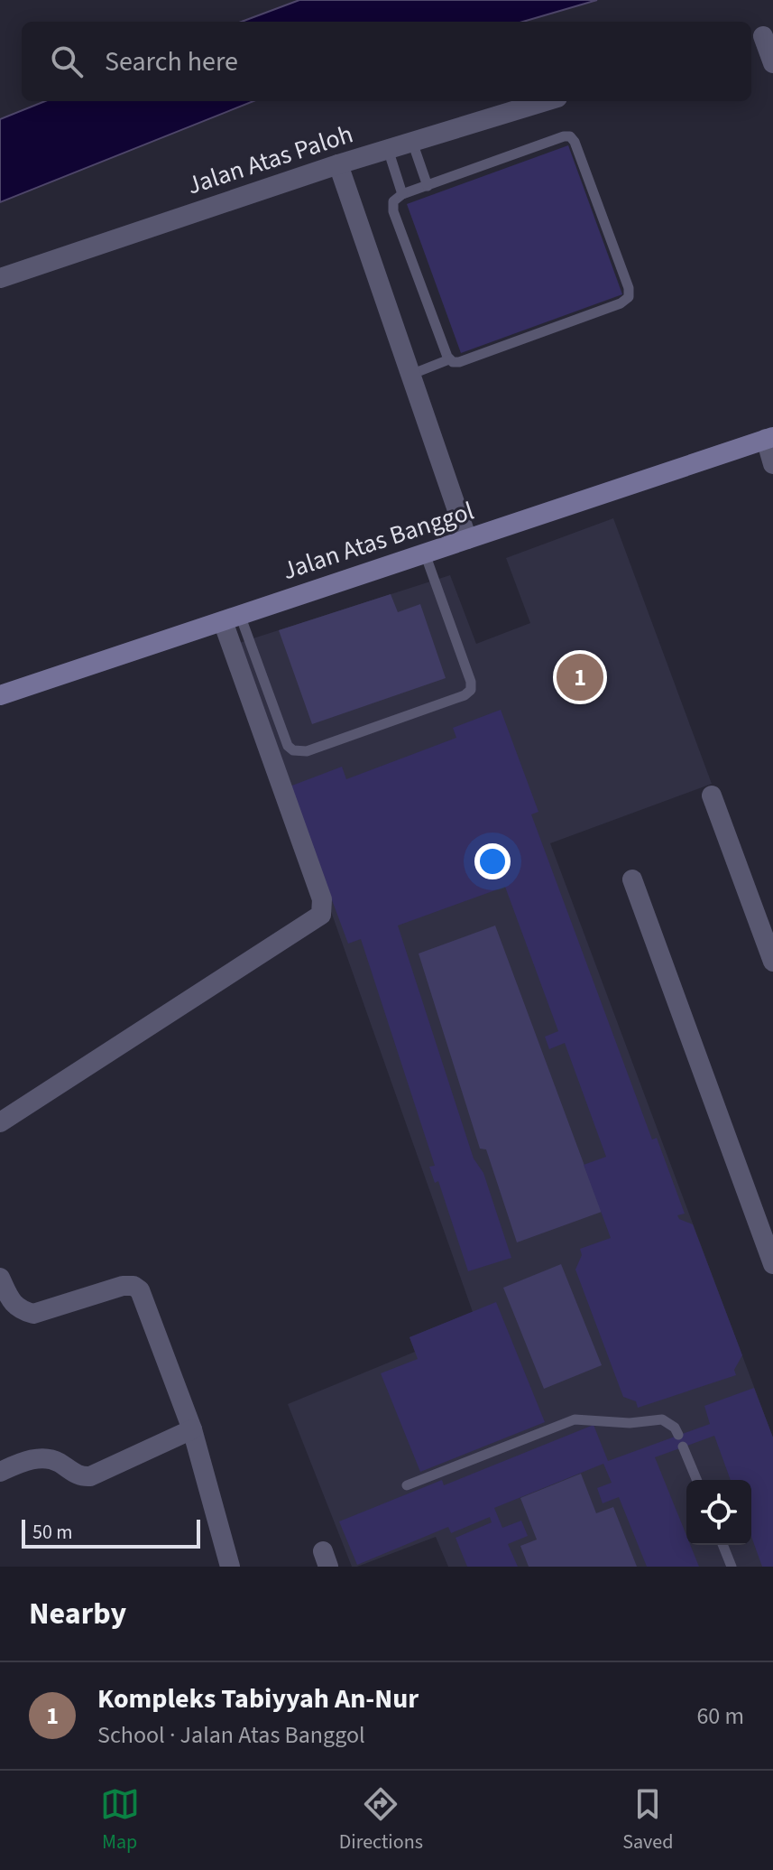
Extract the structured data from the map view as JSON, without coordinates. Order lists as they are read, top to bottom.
{
  "streets": {
    "main road": ["Jalan Atas Banggol"],
    "street": ["Jalan Atas Paloh"]
  },
  "scale_bar": "50 m",
  "page": {
    "search": "Search here",
    "pins": "1",
    "scale": "50 m",
    "heading": "Nearby",
    "list": [
      {
        "mark": "1",
        "name": "Kompleks Tabiyyah An-Nur",
        "note": "School · Jalan Atas Banggol",
        "value": "60 m"
      }
    ],
    "nav": ["Map", "Directions", "Saved"]
  }
}
